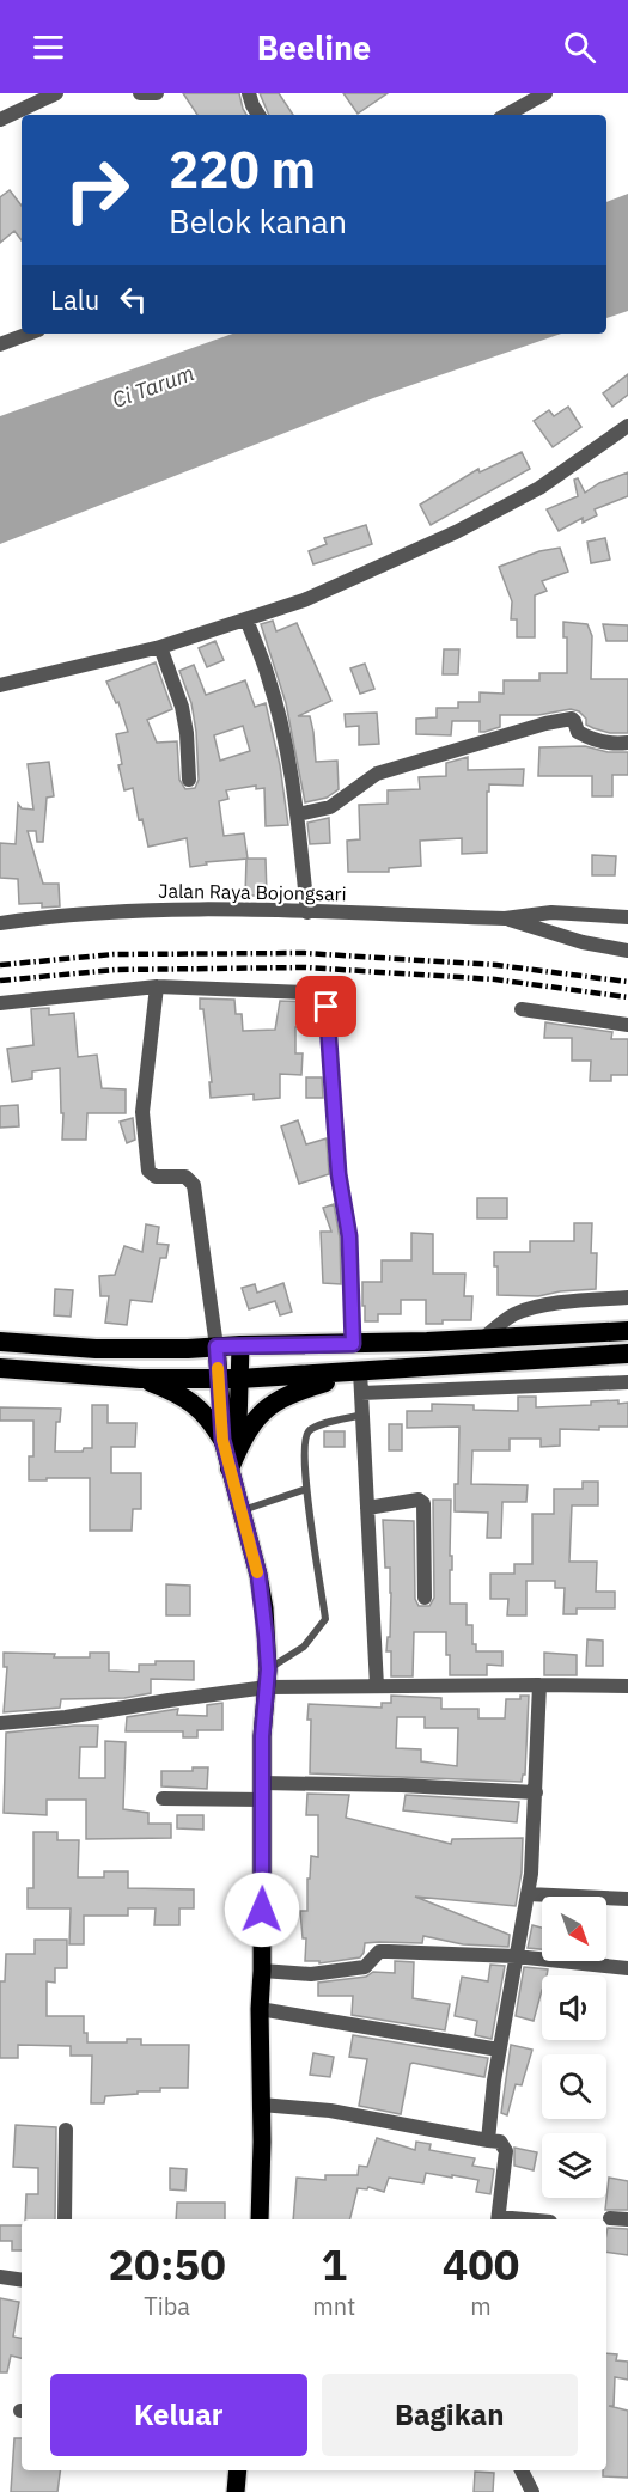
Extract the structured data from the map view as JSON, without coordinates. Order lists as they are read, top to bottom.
{
  "streets": {
    "street": ["Jalan Raya Bojongsari"]
  },
  "water": ["Ci Tarum"],
  "north": "bottom right",
  "page": {
    "header": "Beeline",
    "turn": ["220 m", "Belok kanan"],
    "then": "Lalu",
    "eta": [
      "20:50",
      "Tiba",
      "1",
      "mnt",
      "400",
      "m"
    ],
    "buttons": ["Keluar", "Bagikan"]
  }
}
